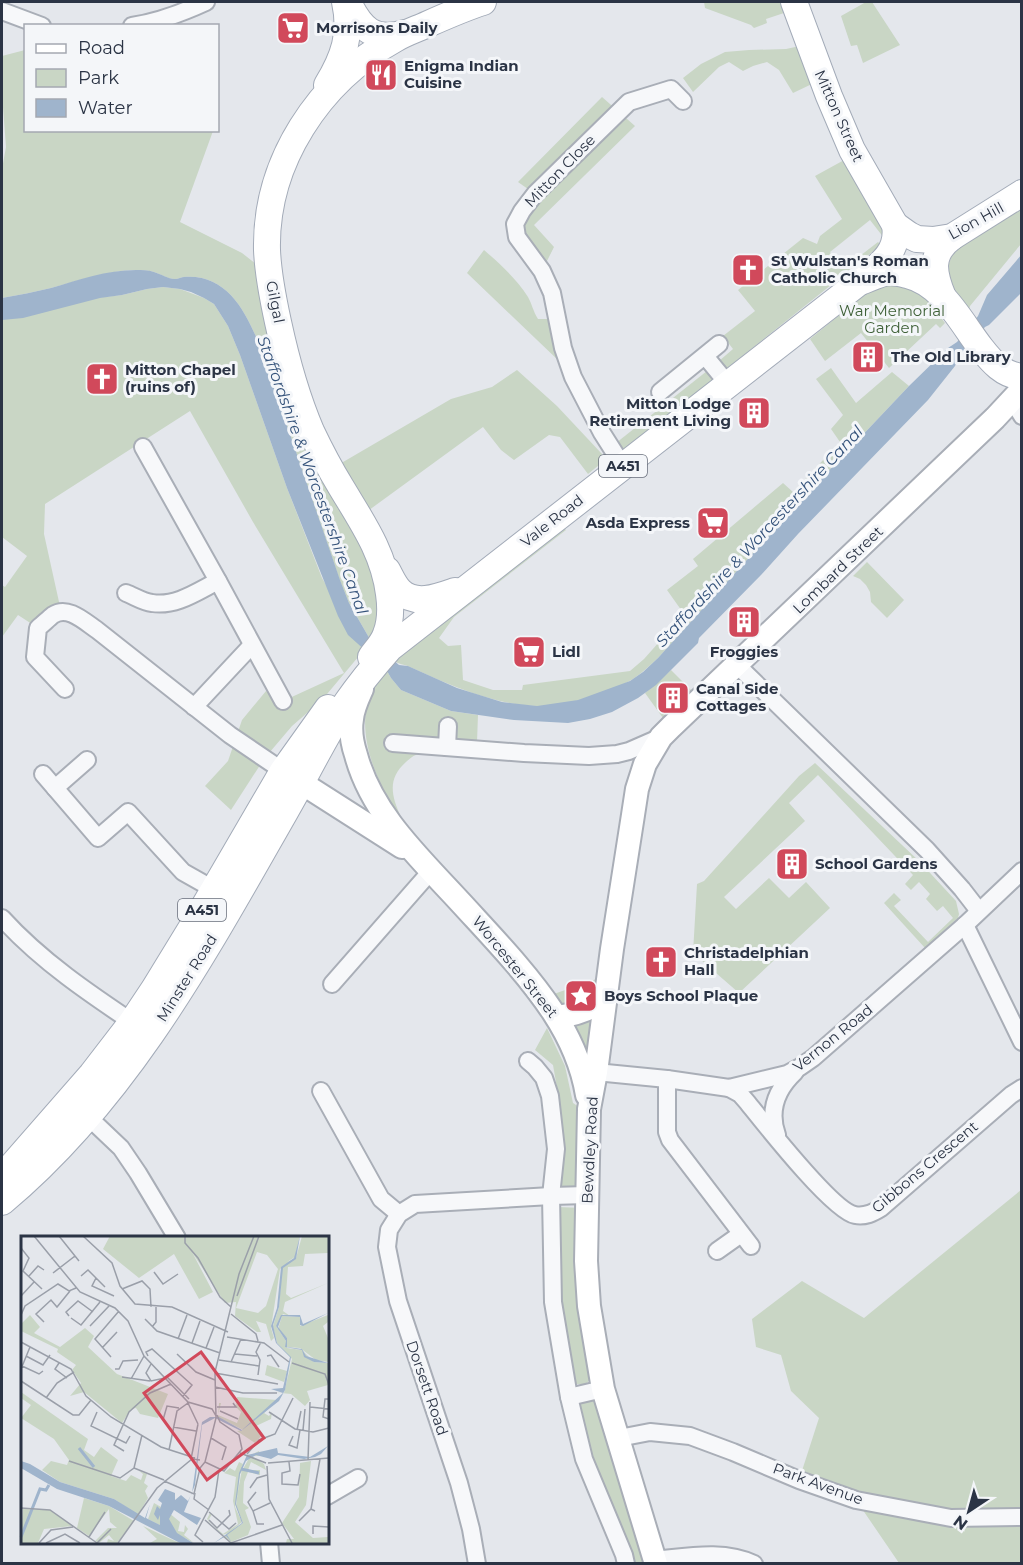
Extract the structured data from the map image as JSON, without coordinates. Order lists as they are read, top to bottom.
{
  "streets": {
    "main road": [
      "Mitton Street",
      "Lion Hill",
      "Gilgal",
      "A451",
      "Vale Road",
      "Lombard Street",
      "Worcester Street",
      "Minster Road",
      "Bewdley Road"
    ],
    "street": [
      "Mitton Close",
      "Vernon Road",
      "Gibbons Crescent",
      "Dorsett Road",
      "Park Avenue"
    ]
  },
  "crossings": [
    ["Mitton Street", "Lion Hill"],
    ["Mitton Street", "A451"],
    ["Mitton Close", "Vale Road"],
    ["Lion Hill", "A451"],
    ["Gilgal", "A451"],
    ["Gilgal", "Vale Road"],
    ["Gilgal", "Worcester Street"],
    ["Gilgal", "Minster Road"],
    ["A451", "Vale Road"],
    ["Vale Road", "Worcester Street"],
    ["Vale Road", "Minster Road"],
    ["Lombard Street", "Bewdley Road"],
    ["Worcester Street", "Minster Road"],
    ["Worcester Street", "Bewdley Road"],
    ["Vernon Road", "Bewdley Road"],
    ["Vernon Road", "Gibbons Crescent"],
    ["Bewdley Road", "Park Avenue"]
  ],
  "water": ["Staffordshire & Worcestershire Canal"],
  "parks": ["War Memorial Garden"],
  "places": {
    "supermarket": ["Morrisons Daily", "Asda Express", "Lidl"],
    "restaurant": ["Enigma Indian Cuisine"],
    "church": ["St Wulstan's Roman Catholic Church", "Mitton Chapel (ruins of)", "Christadelphian Hall"],
    "building": [
      "The Old Library",
      "Mitton Lodge Retirement Living",
      "Froggies",
      "Canal Side Cottages",
      "School Gardens"
    ],
    "place": ["Boys School Plaque"]
  },
  "legend": ["Road", "Park", "Water"],
  "north": "bottom left"
}
